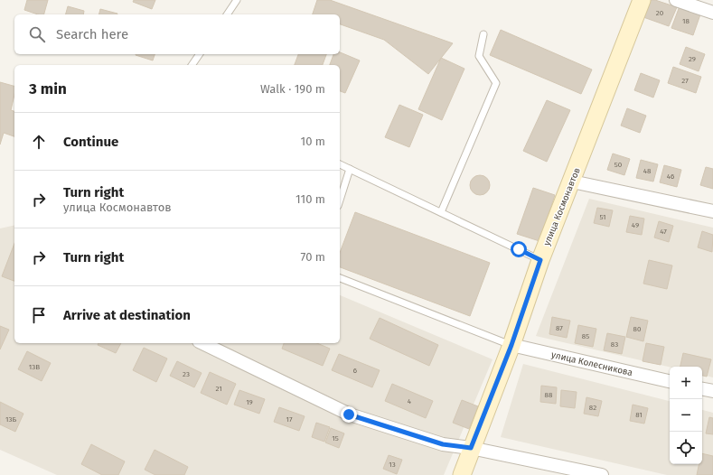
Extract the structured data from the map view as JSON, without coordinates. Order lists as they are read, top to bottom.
{
  "streets": {
    "main road": ["улица Космонавтов"],
    "street": ["улица Колесникова"]
  },
  "crossings": [
    ["улица Космонавтов", "улица Колесникова"]
  ],
  "house_numbers": [
    "20",
    "18",
    "29",
    "27",
    "50",
    "48",
    "46",
    "51",
    "49",
    "47",
    "87",
    "80",
    "85",
    "83",
    "13В",
    "6",
    "23",
    "21",
    "88",
    "4",
    "19",
    "82",
    "81",
    "13Б",
    "17",
    "15",
    "13"
  ],
  "page": {
    "search": "Search here",
    "heading": ["3 min", "Walk · 190 m"],
    "list": [
      ["Continue", "10 m"],
      ["Turn right", "улица Космонавтов", "110 m"],
      ["Turn right", "70 m"],
      "Arrive at destination"
    ],
    "map_buttons": ["+", "−"]
  }
}
